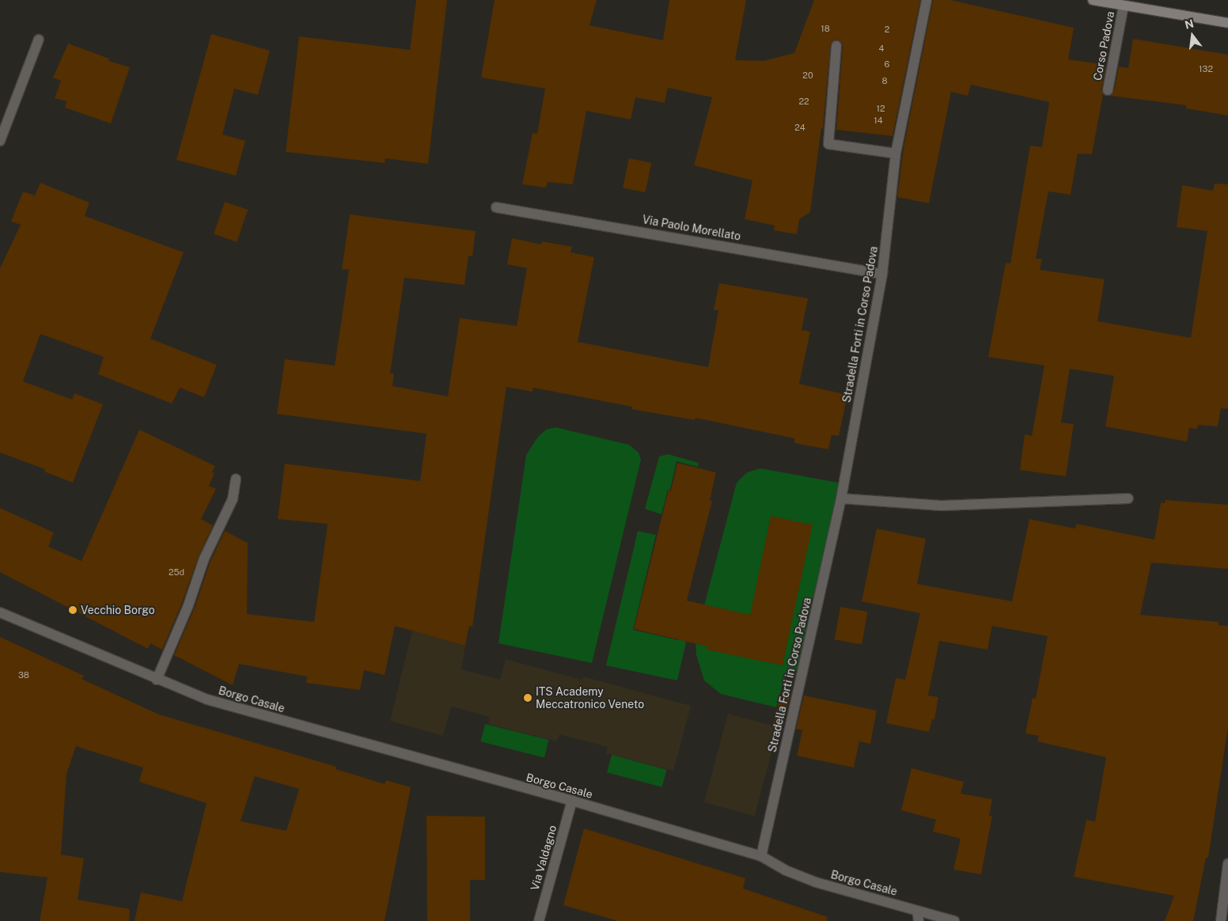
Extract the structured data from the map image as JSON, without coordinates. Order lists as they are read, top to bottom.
{
  "streets": {
    "street": [
      "Corso Padova",
      "Via Paolo Morellato",
      "Stradella Forti in Corso Padova",
      "Borgo Casale",
      "Via Valdagno"
    ]
  },
  "crossings": [
    ["Via Paolo Morellato", "Stradella Forti in Corso Padova"],
    ["Stradella Forti in Corso Padova", "Borgo Casale"],
    ["Borgo Casale", "Via Valdagno"]
  ],
  "places": ["Vecchio Borgo", "ITS Academy Meccatronico Veneto"],
  "house_numbers": [
    "18",
    "2",
    "4",
    "6",
    "132",
    "20",
    "8",
    "22",
    "12",
    "14",
    "24",
    "25d",
    "38"
  ],
  "north": "top"
}
